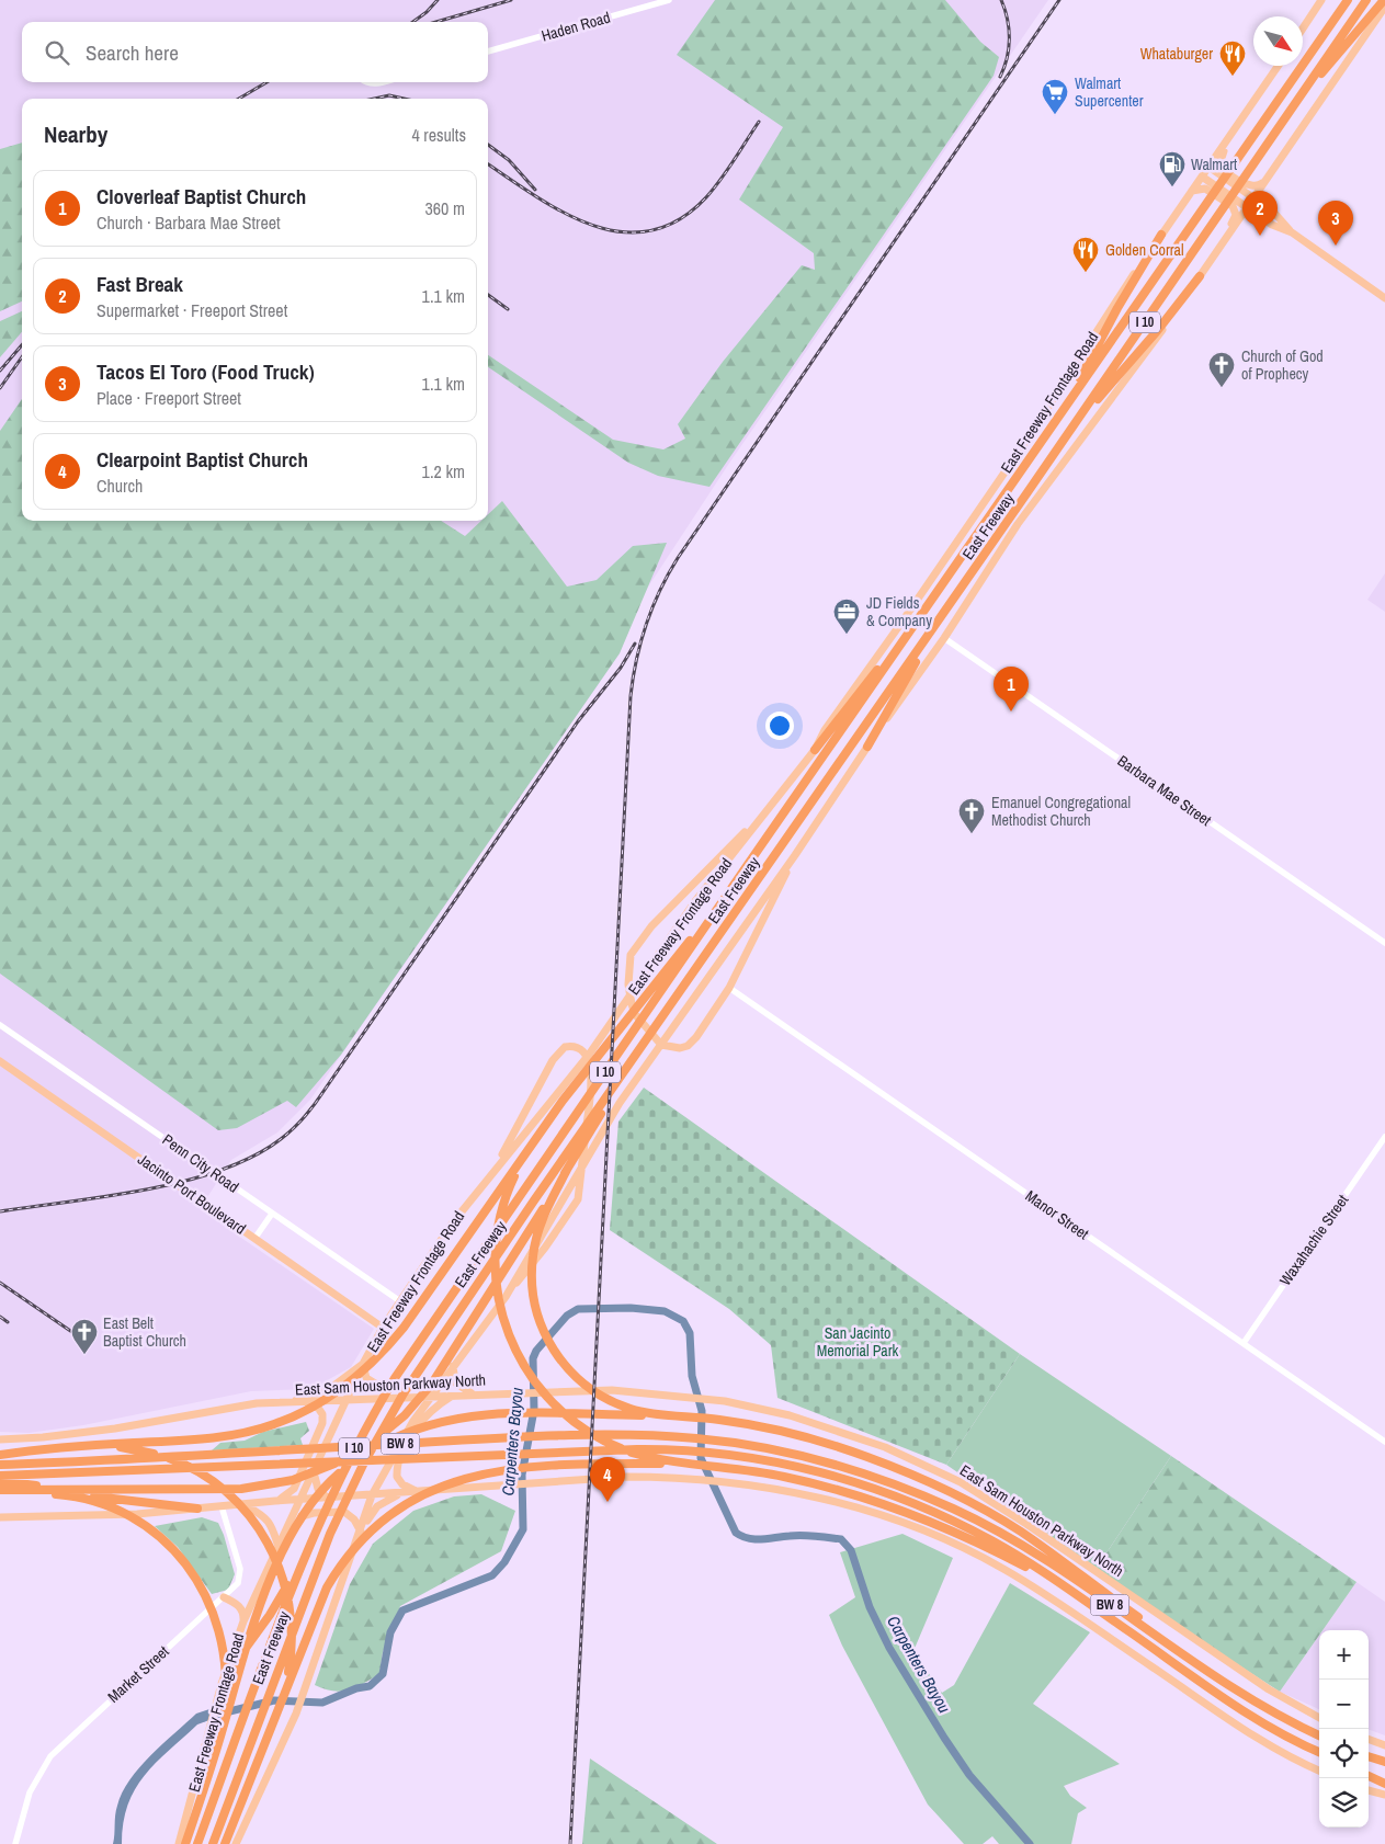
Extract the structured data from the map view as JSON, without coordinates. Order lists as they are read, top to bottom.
{
  "streets": {
    "highway": [
      "I 10",
      "East Freeway",
      "East Sam Houston Parkway North",
      "BW 8"
    ],
    "main road": ["East Freeway Frontage Road", "Jacinto Port Boulevard"],
    "street": [
      "Haden Road",
      "Barbara Mae Street",
      "Penn City Road",
      "Manor Street",
      "Waxahachie Street",
      "Market Street"
    ]
  },
  "crossings": [
    ["East Freeway Frontage Road", "Penn City Road"],
    ["East Freeway Frontage Road", "Jacinto Port Boulevard"],
    ["East Freeway Frontage Road", "East Sam Houston Parkway North"],
    ["East Freeway Frontage Road", "BW 8"],
    ["Manor Street", "Waxahachie Street"],
    ["BW 8", "Market Street"]
  ],
  "water": ["Carpenters Bayou"],
  "parks": ["San Jacinto Memorial Park"],
  "places": {
    "restaurant": ["Whataburger", "Golden Corral"],
    "supermarket": ["Walmart Supercenter"],
    "fuel station": ["Walmart"],
    "church": ["Church of God of Prophecy", "Emanuel Congregational Methodist Church", "East Belt Baptist Church"],
    "office": ["JD Fields & Company"]
  },
  "north": "bottom right",
  "page": {
    "search": "Search here",
    "heading": ["Nearby", "4 results"],
    "list": [
      {
        "mark": "1",
        "name": "Cloverleaf Baptist Church",
        "note": "Church · Barbara Mae Street",
        "value": "360 m"
      },
      {
        "mark": "2",
        "name": "Fast Break",
        "note": "Supermarket · Freeport Street",
        "value": "1.1 km"
      },
      {
        "mark": "3",
        "name": "Tacos El Toro (Food Truck)",
        "note": "Place · Freeport Street",
        "value": "1.1 km"
      },
      {
        "mark": "4",
        "name": "Clearpoint Baptist Church",
        "note": "Church",
        "value": "1.2 km"
      }
    ],
    "pins": [
      "2",
      "3",
      "1",
      "4"
    ],
    "map_buttons": ["+", "−"]
  }
}
